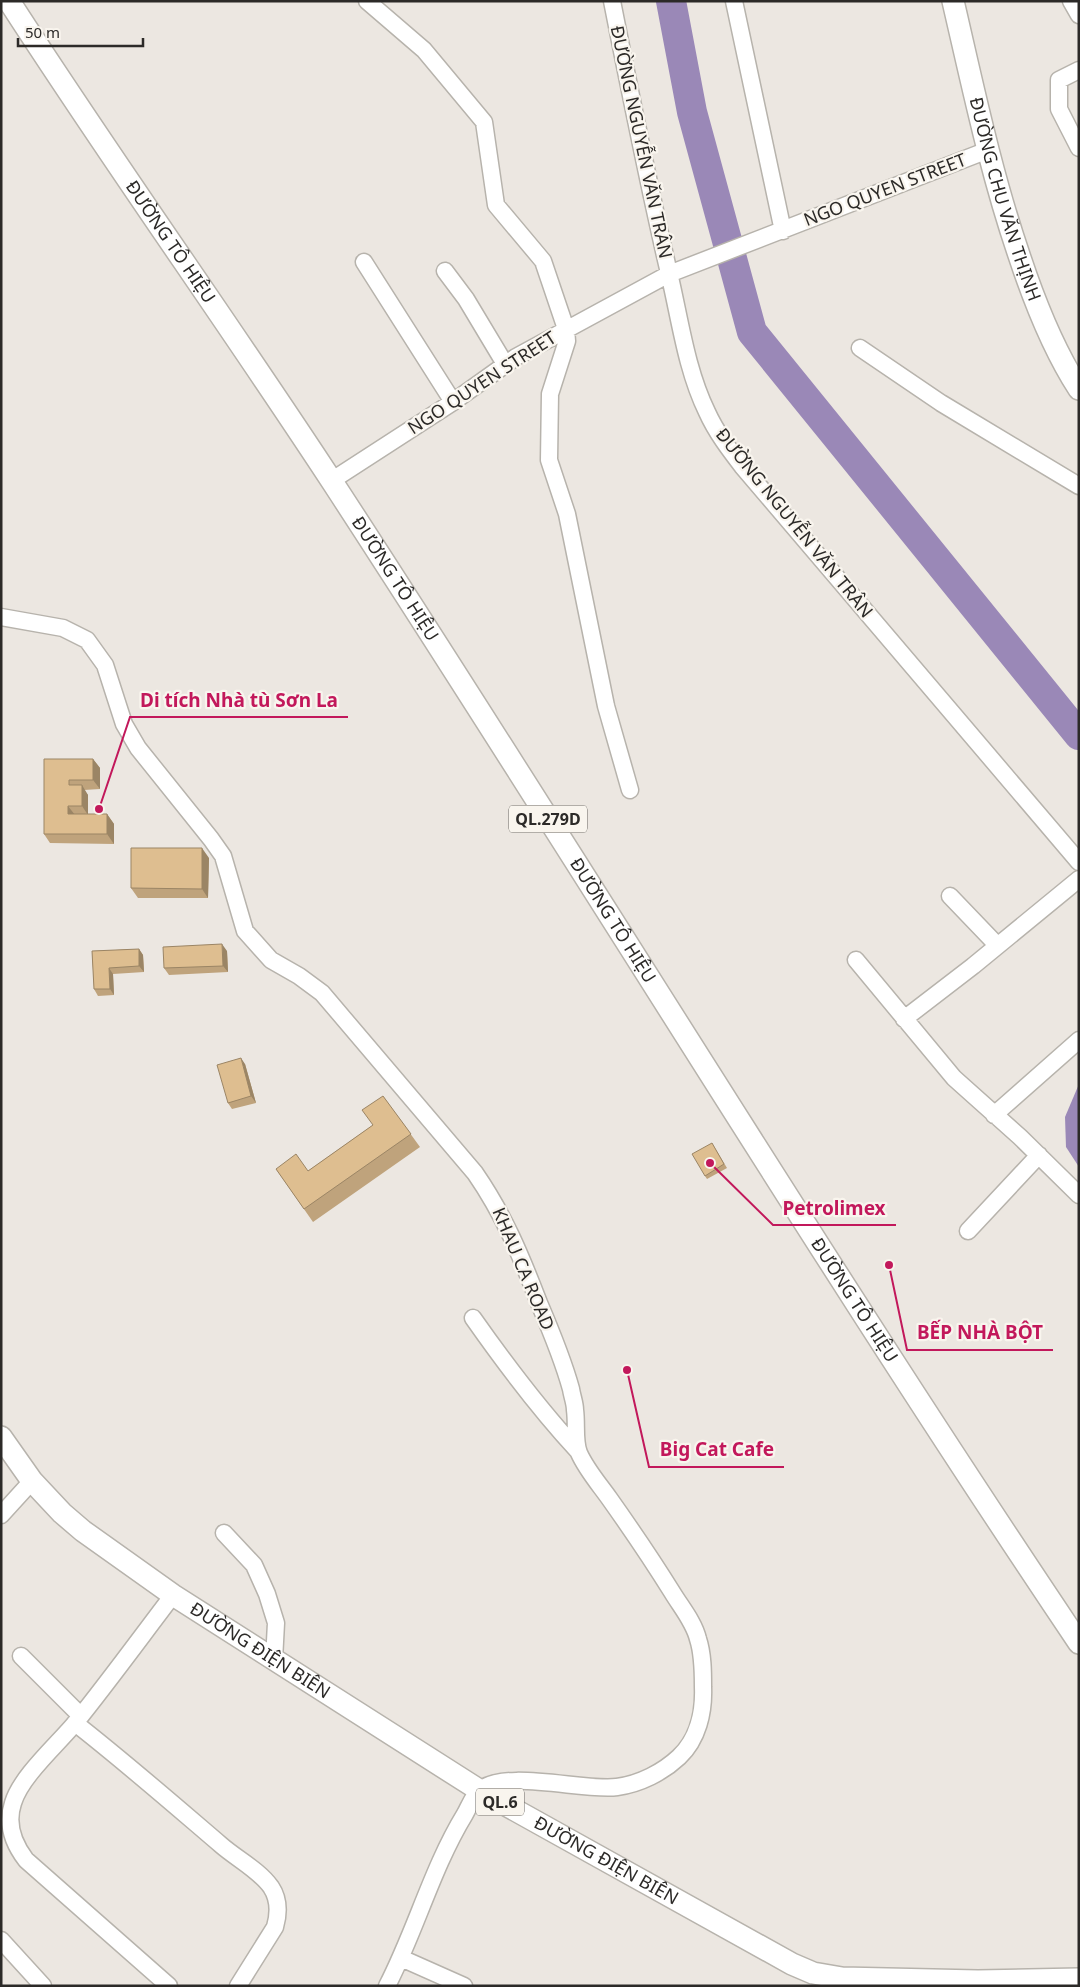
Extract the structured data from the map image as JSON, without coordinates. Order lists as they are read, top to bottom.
{
  "streets": {
    "main road": [
      "ĐƯỜNG CHU VĂN THỊNH",
      "ĐƯỜNG TÔ HIỆU",
      "QL.279D",
      "ĐƯỜNG ĐIỆN BIÊN",
      "QL.6"
    ],
    "street": ["ĐƯỜNG NGUYỄN VĂN TRÂN", "NGO QUYEN STREET", "KHAU CA ROAD"]
  },
  "crossings": [
    ["ĐƯỜNG NGUYỄN VĂN TRÂN", "NGO QUYEN STREET"],
    ["NGO QUYEN STREET", "ĐƯỜNG CHU VĂN THỊNH"],
    ["NGO QUYEN STREET", "ĐƯỜNG TÔ HIỆU"]
  ],
  "places": [
    "Di tích Nhà tù Sơn La",
    "Petrolimex",
    "BẾP NHÀ BỘT",
    "Big Cat Cafe"
  ],
  "scale_bar": "50 m"
}
